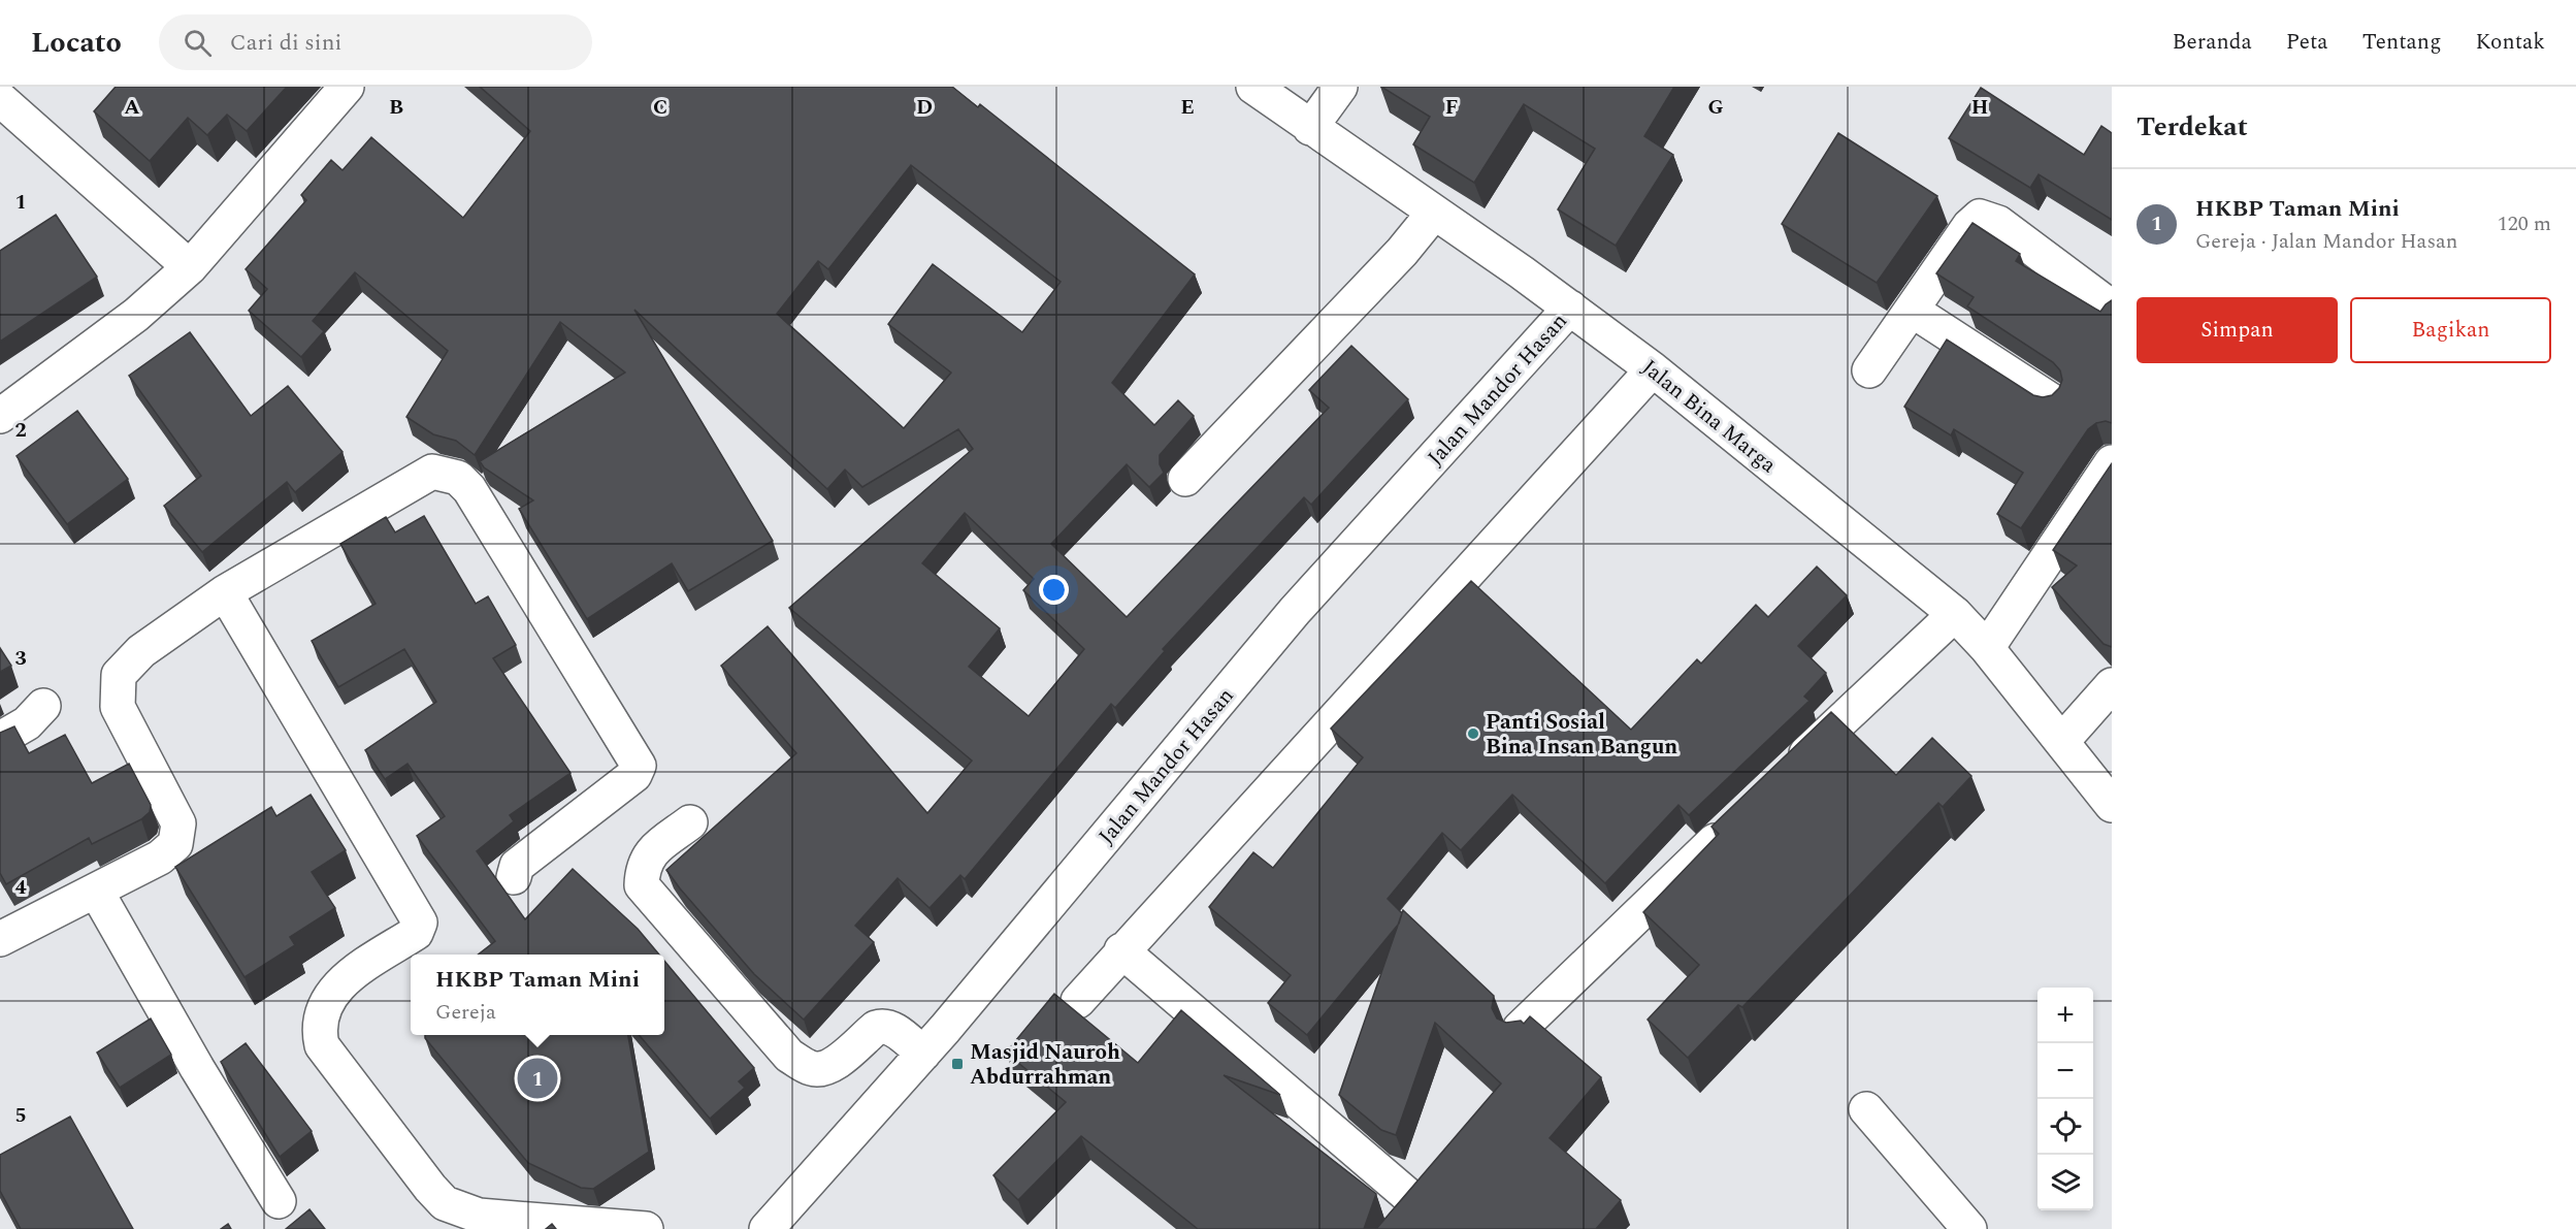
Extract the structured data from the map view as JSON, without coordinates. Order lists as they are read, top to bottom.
{
  "streets": {
    "street": ["Jalan Mandor Hasan", "Jalan Bina Marga"]
  },
  "crossings": [
    ["Jalan Mandor Hasan", "Jalan Bina Marga"]
  ],
  "places": {
    "other": ["Panti Sosial Bina Insan Bangun"],
    "transit": ["Masjid Nauroh Abdurrahman"]
  },
  "page": {
    "header": "Locato",
    "search": "Cari di sini",
    "nav": [
      "Beranda",
      "Peta",
      "Tentang",
      "Kontak"
    ],
    "heading": "Terdekat",
    "list": [
      {
        "mark": "1",
        "name": "HKBP Taman Mini",
        "note": "Gereja · Jalan Mandor Hasan",
        "value": "120 m"
      }
    ],
    "buttons": ["Simpan", "Bagikan"],
    "popup": ["HKBP Taman Mini", "Gereja"],
    "map_buttons": ["+", "−"],
    "pins": "1"
  },
  "grid": {
    "columns": [
      "A",
      "B",
      "C",
      "D",
      "E",
      "F",
      "G",
      "H"
    ],
    "rows": [
      "1",
      "2",
      "3",
      "4",
      "5"
    ]
  }
}
